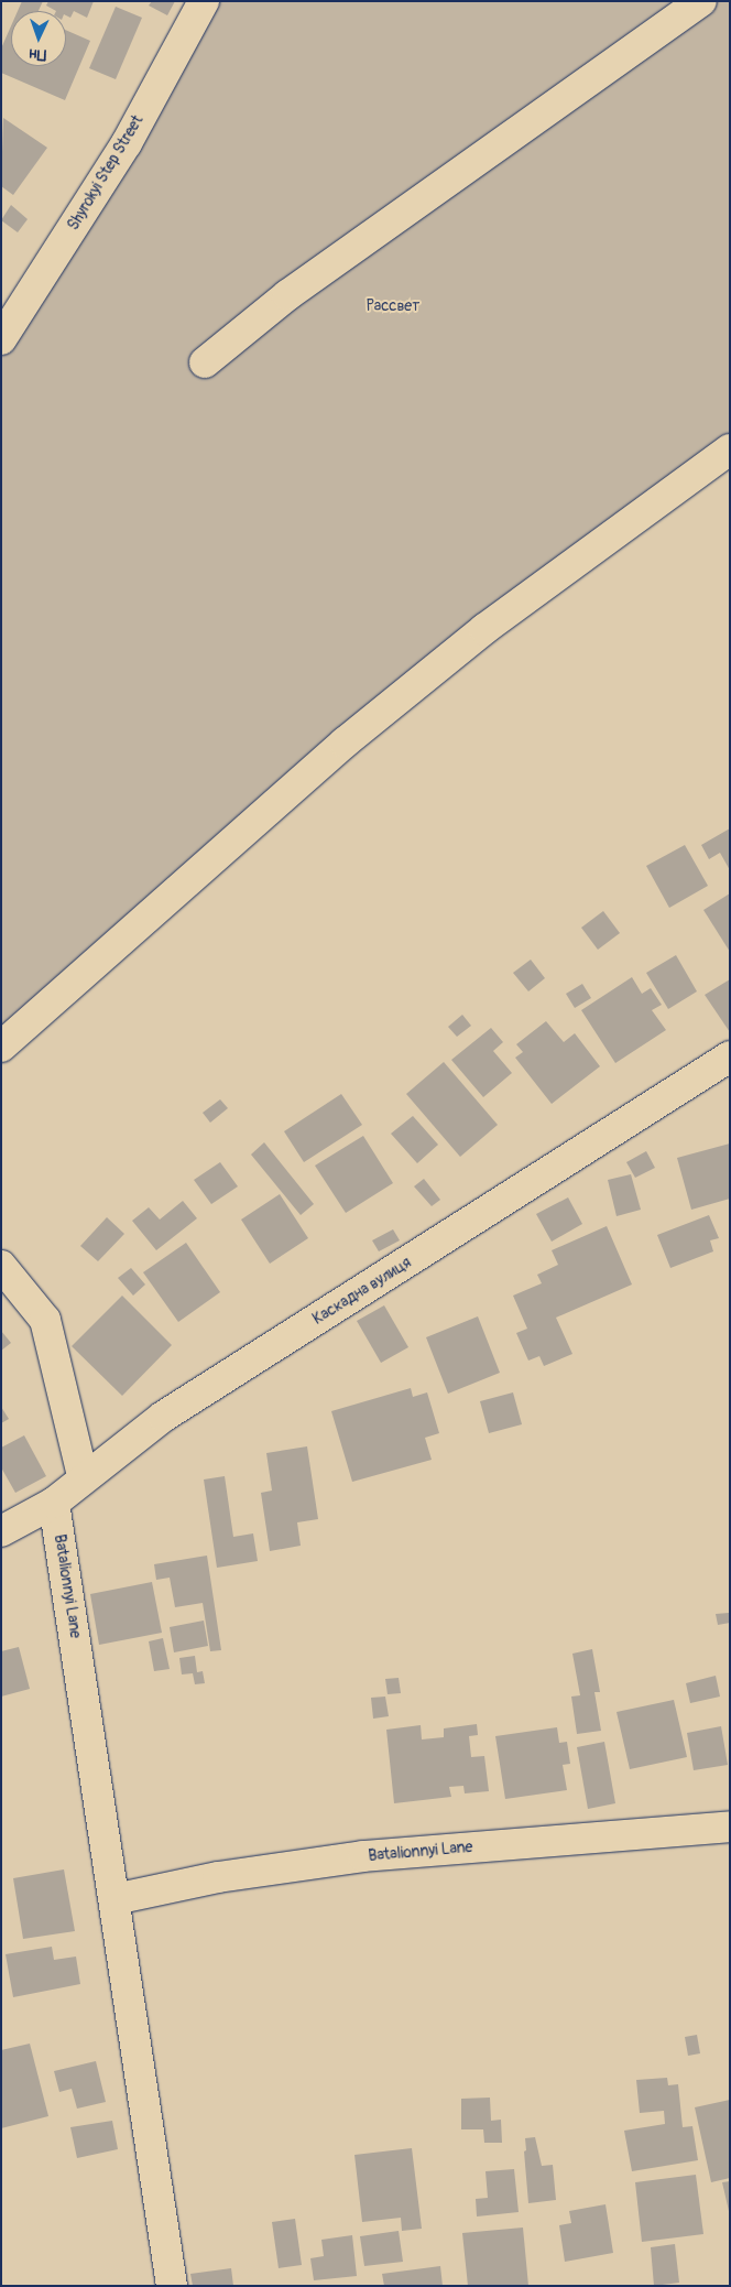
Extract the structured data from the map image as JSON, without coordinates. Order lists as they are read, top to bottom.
{
  "streets": {
    "street": ["Shyrokyi Step Street", "Каскадна вулиця", "Batalionnyi Lane"]
  },
  "crossings": [
    ["Каскадна вулиця", "Batalionnyi Lane"]
  ],
  "parks": ["Рассвет"],
  "north": "bottom"
}
